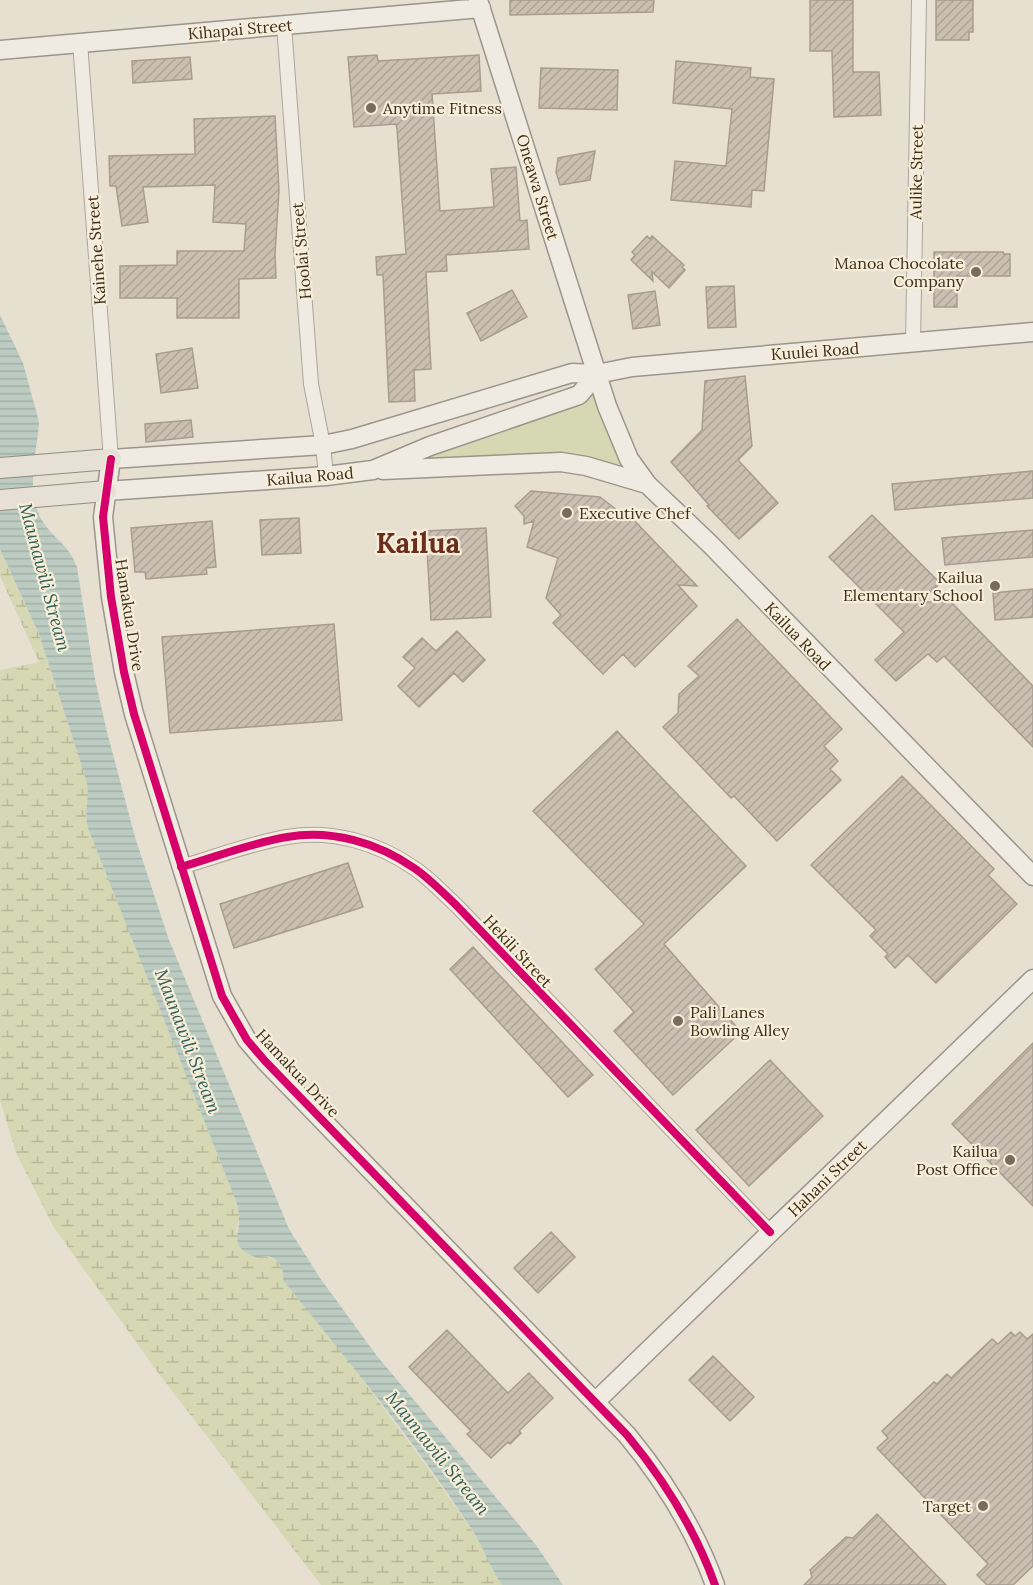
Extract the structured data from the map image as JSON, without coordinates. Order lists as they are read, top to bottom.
{
  "streets": {
    "main road": [
      "Kihapai Street",
      "Oneawa Street",
      "Kuulei Road",
      "Kailua Road",
      "Hamakua Drive",
      "Hahani Street"
    ],
    "street": [
      "Aulike Street",
      "Kainehe Street",
      "Hoolai Street",
      "Hekili Street"
    ]
  },
  "crossings": [
    ["Kihapai Street", "Oneawa Street"],
    ["Kihapai Street", "Kainehe Street"],
    ["Kihapai Street", "Hoolai Street"],
    ["Aulike Street", "Kuulei Road"],
    ["Oneawa Street", "Kuulei Road"],
    ["Oneawa Street", "Kailua Road"],
    ["Kainehe Street", "Kailua Road"],
    ["Kainehe Street", "Hamakua Drive"],
    ["Hoolai Street", "Kailua Road"],
    ["Kuulei Road", "Kailua Road"],
    ["Kailua Road", "Hamakua Drive"],
    ["Hamakua Drive", "Hekili Street"],
    ["Hamakua Drive", "Hahani Street"],
    ["Hekili Street", "Hahani Street"]
  ],
  "districts": ["Kailua"],
  "water": ["Maunawili Stream"],
  "places": [
    "Anytime Fitness",
    "Manoa Chocolate Company",
    "Executive Chef",
    "Kailua Elementary School",
    "Pali Lanes Bowling Alley",
    "Kailua Post Office",
    "Target"
  ]
}
